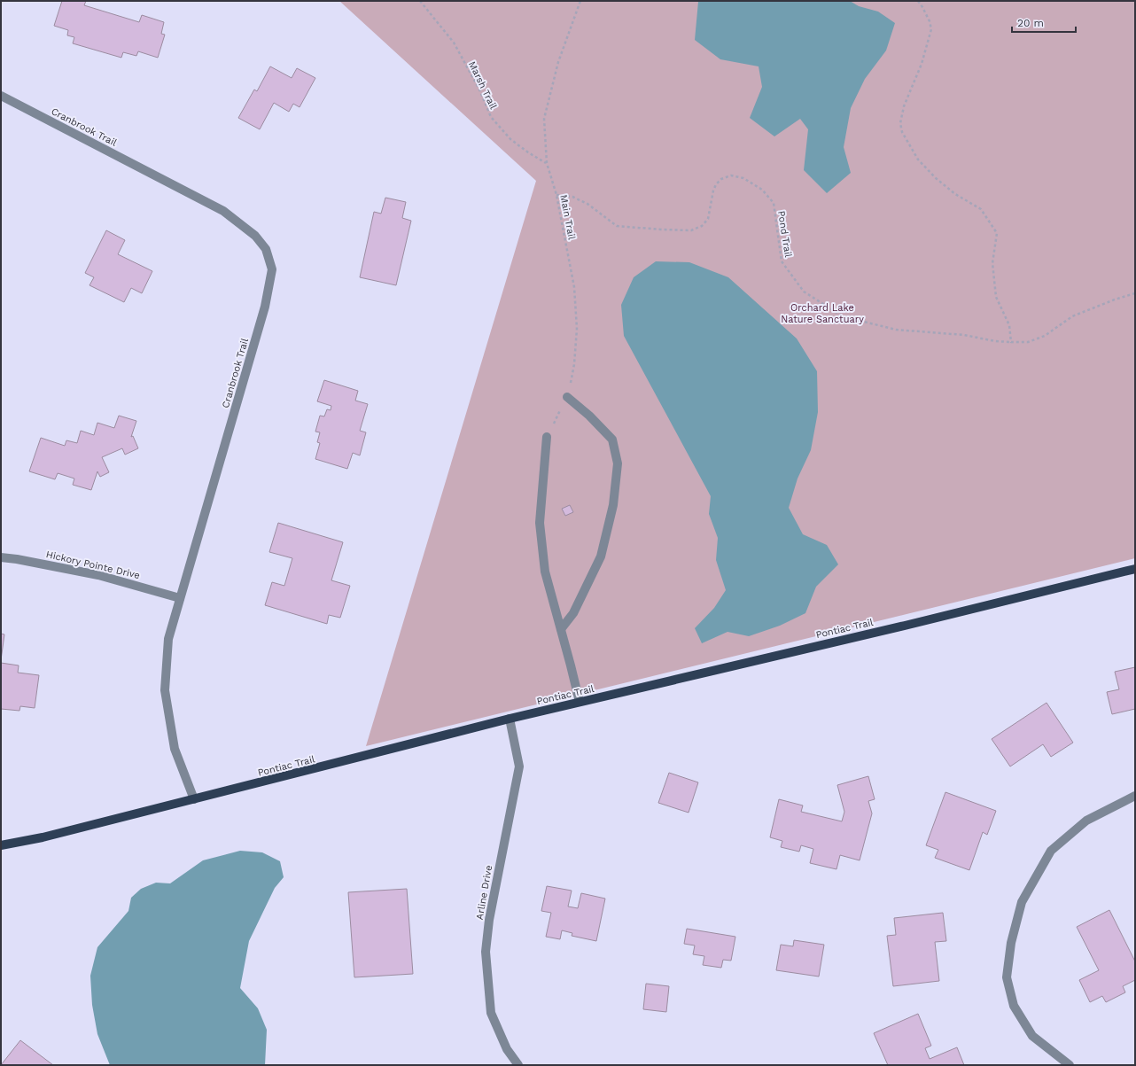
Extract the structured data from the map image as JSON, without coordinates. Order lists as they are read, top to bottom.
{
  "streets": {
    "main road": ["Pontiac Trail"],
    "street": ["Cranbrook Trail", "Hickory Pointe Drive", "Arline Drive"],
    "path": ["Marsh Trail", "Main Trail", "Pond Trail"]
  },
  "crossings": [
    ["Marsh Trail", "Main Trail"],
    ["Cranbrook Trail", "Hickory Pointe Drive"],
    ["Cranbrook Trail", "Pontiac Trail"],
    ["Main Trail", "Pond Trail"],
    ["Pontiac Trail", "Arline Drive"]
  ],
  "parks": ["Orchard Lake Nature Sanctuary"],
  "scale_bar": "20 m"
}
